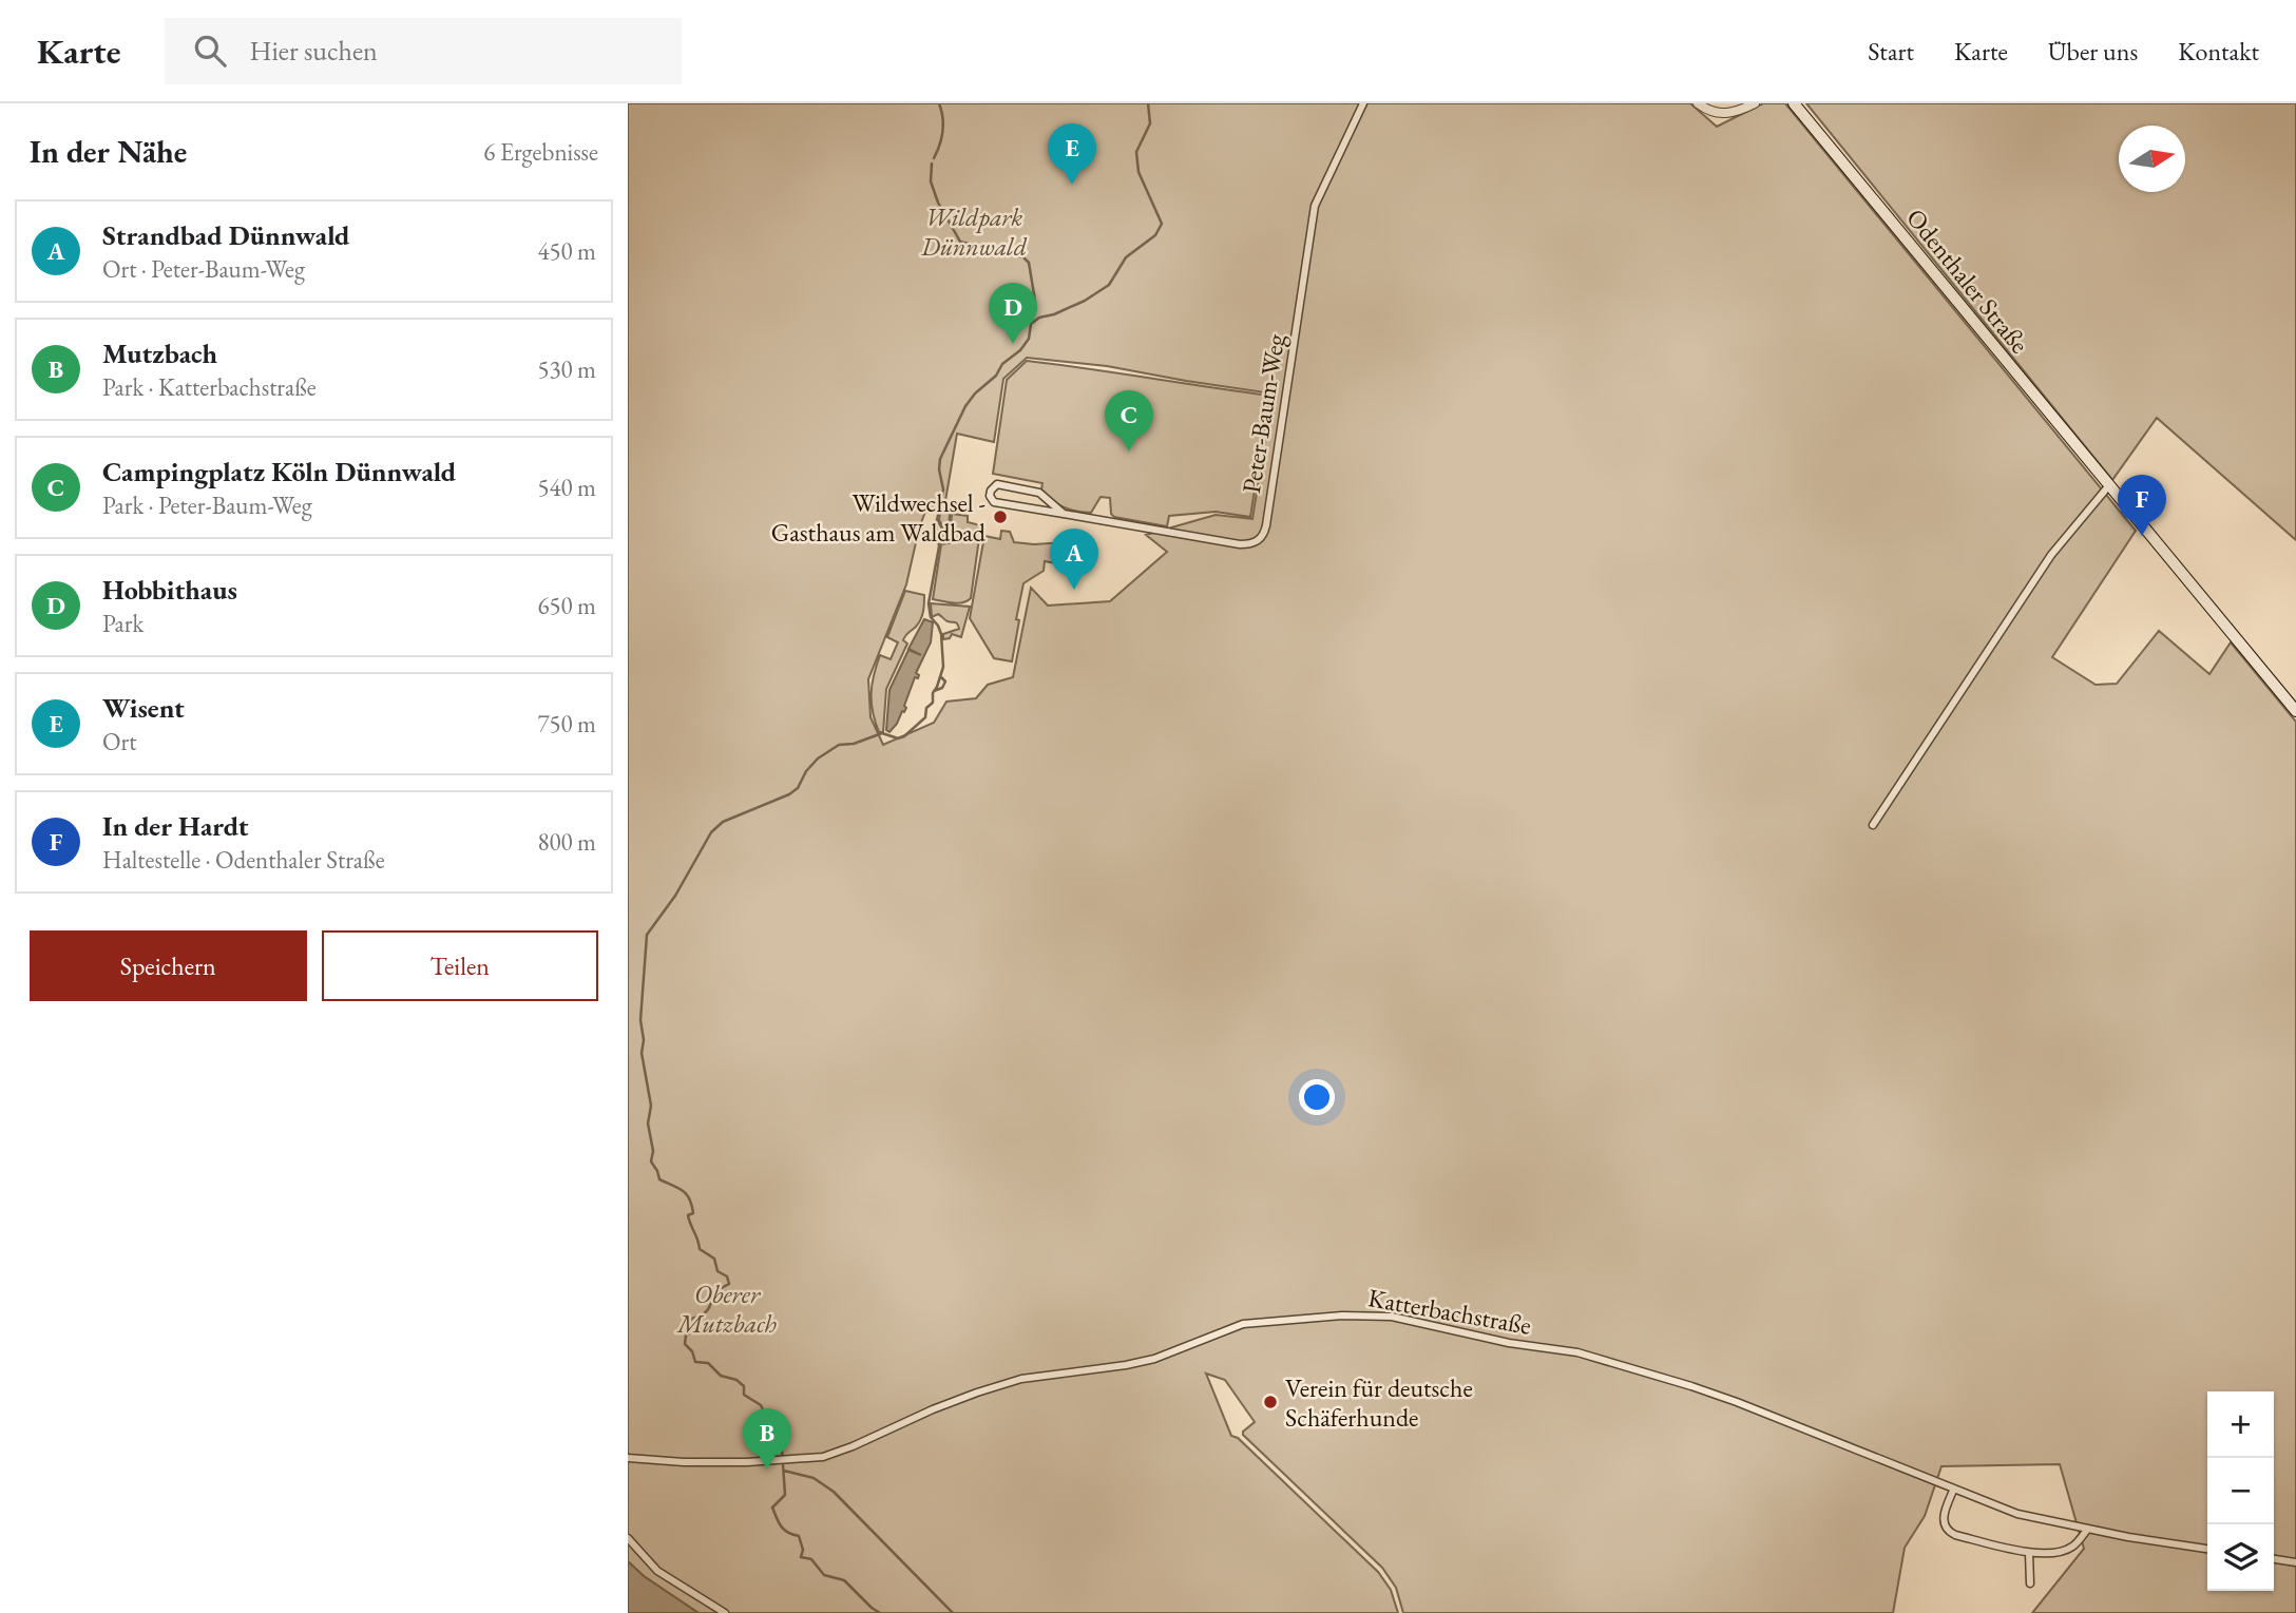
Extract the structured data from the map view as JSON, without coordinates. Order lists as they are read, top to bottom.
{
  "streets": {
    "main road": ["Odenthaler Straße"],
    "street": ["Peter-Baum-Weg", "Katterbachstraße"]
  },
  "parks": ["Wildpark Dünnwald", "Oberer Mutzbach"],
  "places": ["Wildwechsel - Gasthaus am Waldbad", "Verein für deutsche Schäferhunde"],
  "north": "right",
  "page": {
    "header": "Karte",
    "search": "Hier suchen",
    "nav": [
      "Start",
      "Karte",
      "Über uns",
      "Kontakt"
    ],
    "heading": ["In der Nähe", "6 Ergebnisse"],
    "pins": [
      "E",
      "D",
      "C",
      "F",
      "A",
      "B"
    ],
    "list": [
      {
        "mark": "A",
        "name": "Strandbad Dünnwald",
        "note": "Ort · Peter-Baum-Weg",
        "value": "450 m"
      },
      {
        "mark": "B",
        "name": "Mutzbach",
        "note": "Park · Katterbachstraße",
        "value": "530 m"
      },
      {
        "mark": "C",
        "name": "Campingplatz Köln Dünnwald",
        "note": "Park · Peter-Baum-Weg",
        "value": "540 m"
      },
      {
        "mark": "D",
        "name": "Hobbithaus",
        "note": "Park",
        "value": "650 m"
      },
      {
        "mark": "E",
        "name": "Wisent",
        "note": "Ort",
        "value": "750 m"
      },
      {
        "mark": "F",
        "name": "In der Hardt",
        "note": "Haltestelle · Odenthaler Straße",
        "value": "800 m"
      }
    ],
    "buttons": ["Speichern", "Teilen"],
    "map_buttons": ["+", "−"]
  }
}
